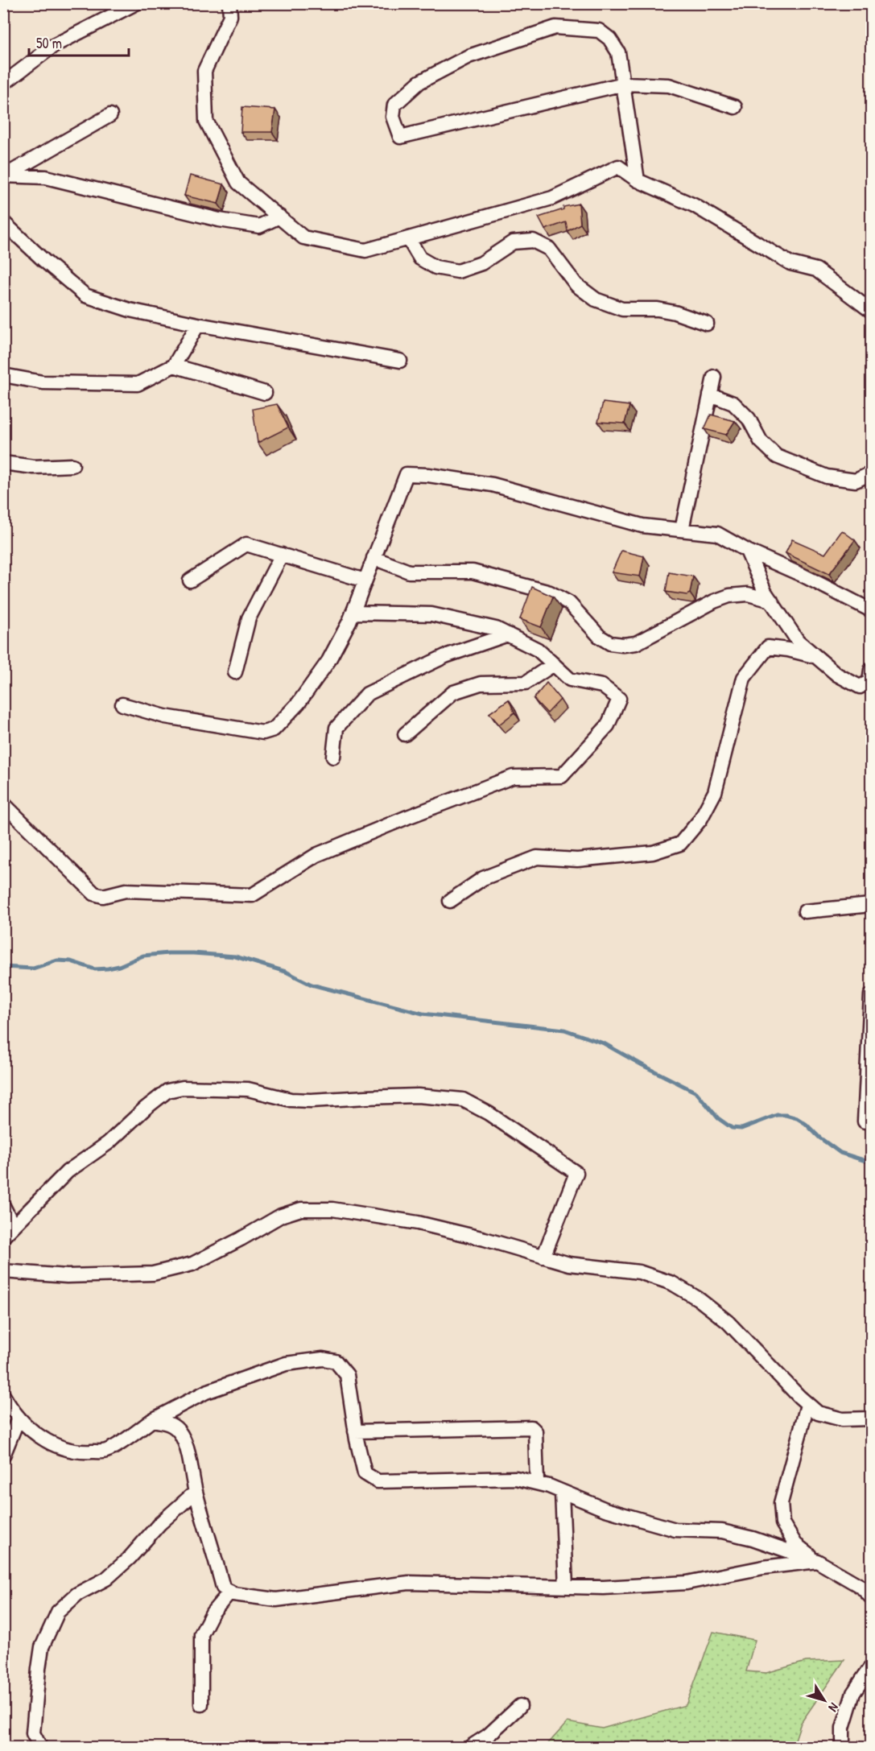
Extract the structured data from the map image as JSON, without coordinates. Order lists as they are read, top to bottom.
{
  "scale_bar": "50 m",
  "north": "bottom right"
}
